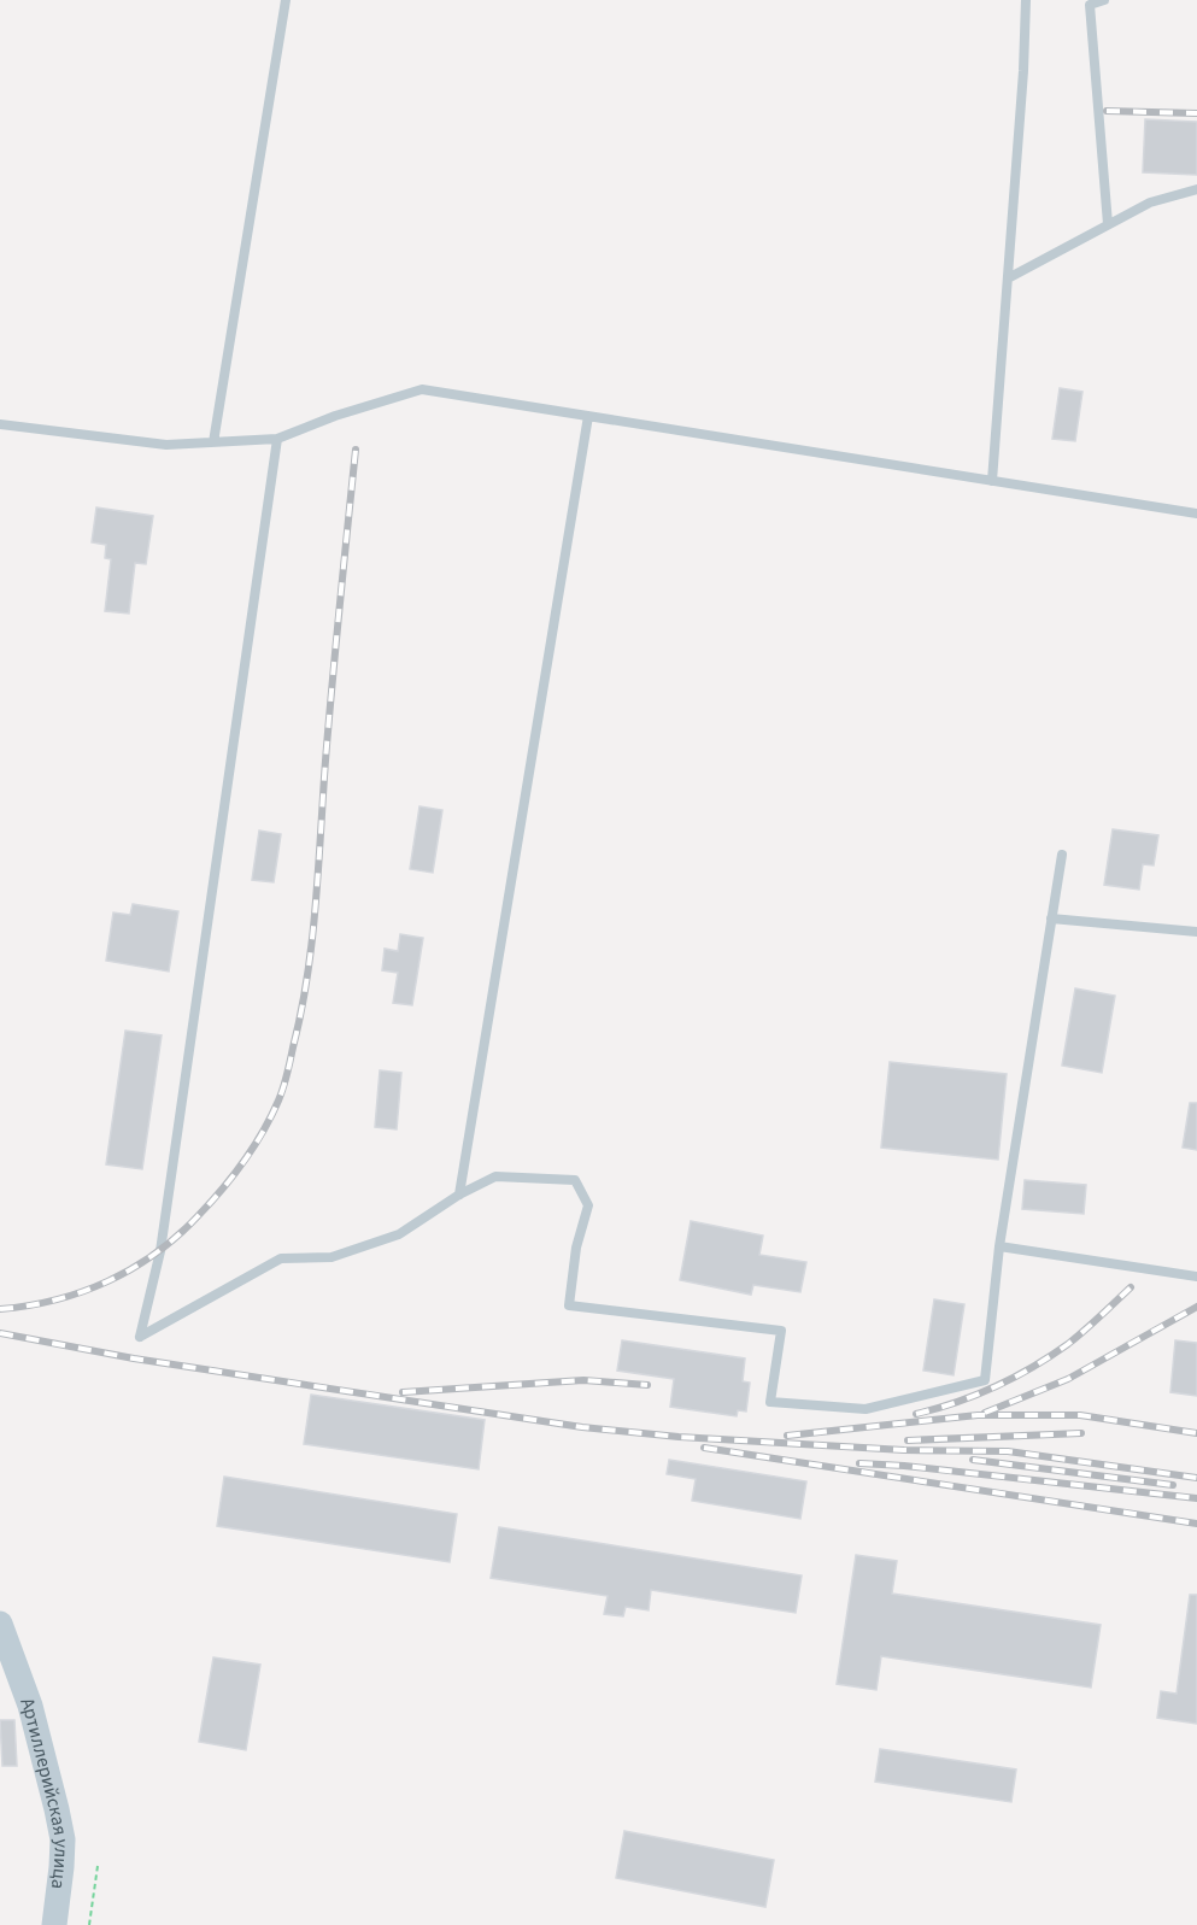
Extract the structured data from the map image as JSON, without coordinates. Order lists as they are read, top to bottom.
{
  "streets": {
    "street": ["Артиллерийская улица"]
  }
}
